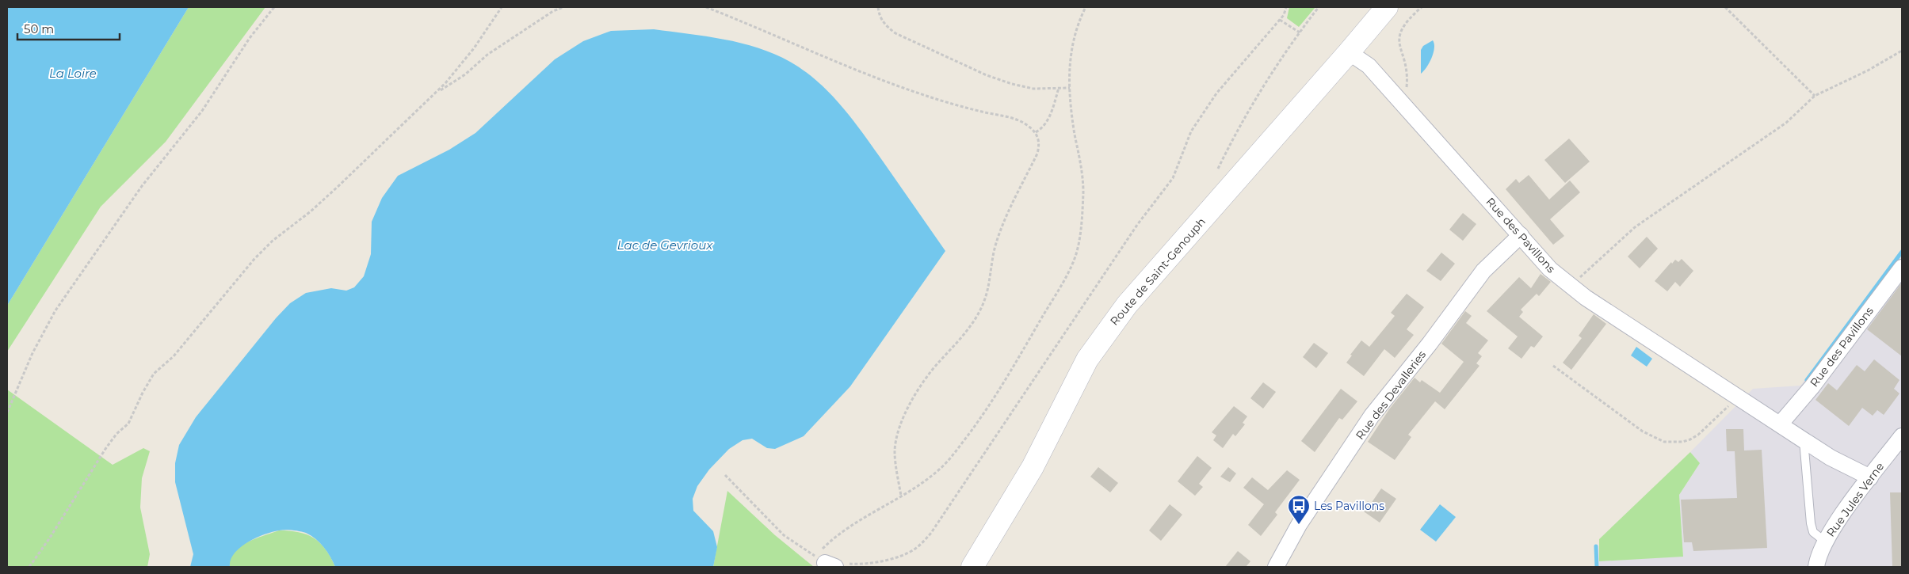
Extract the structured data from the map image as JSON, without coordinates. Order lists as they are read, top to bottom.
{
  "streets": {
    "street": [
      "Rue des Pavillons",
      "Route de Saint-Genouph",
      "Rue des Devalleries",
      "Rue Jules Verne"
    ]
  },
  "crossings": [
    ["Rue des Pavillons", "Route de Saint-Genouph"],
    ["Rue des Pavillons", "Rue des Devalleries"],
    ["Rue des Pavillons", "Rue Jules Verne"]
  ],
  "water": ["La Loire", "Lac de Gevrioux"],
  "places": {
    "bus stop": ["Les Pavillons"]
  },
  "scale_bar": "50 m"
}
